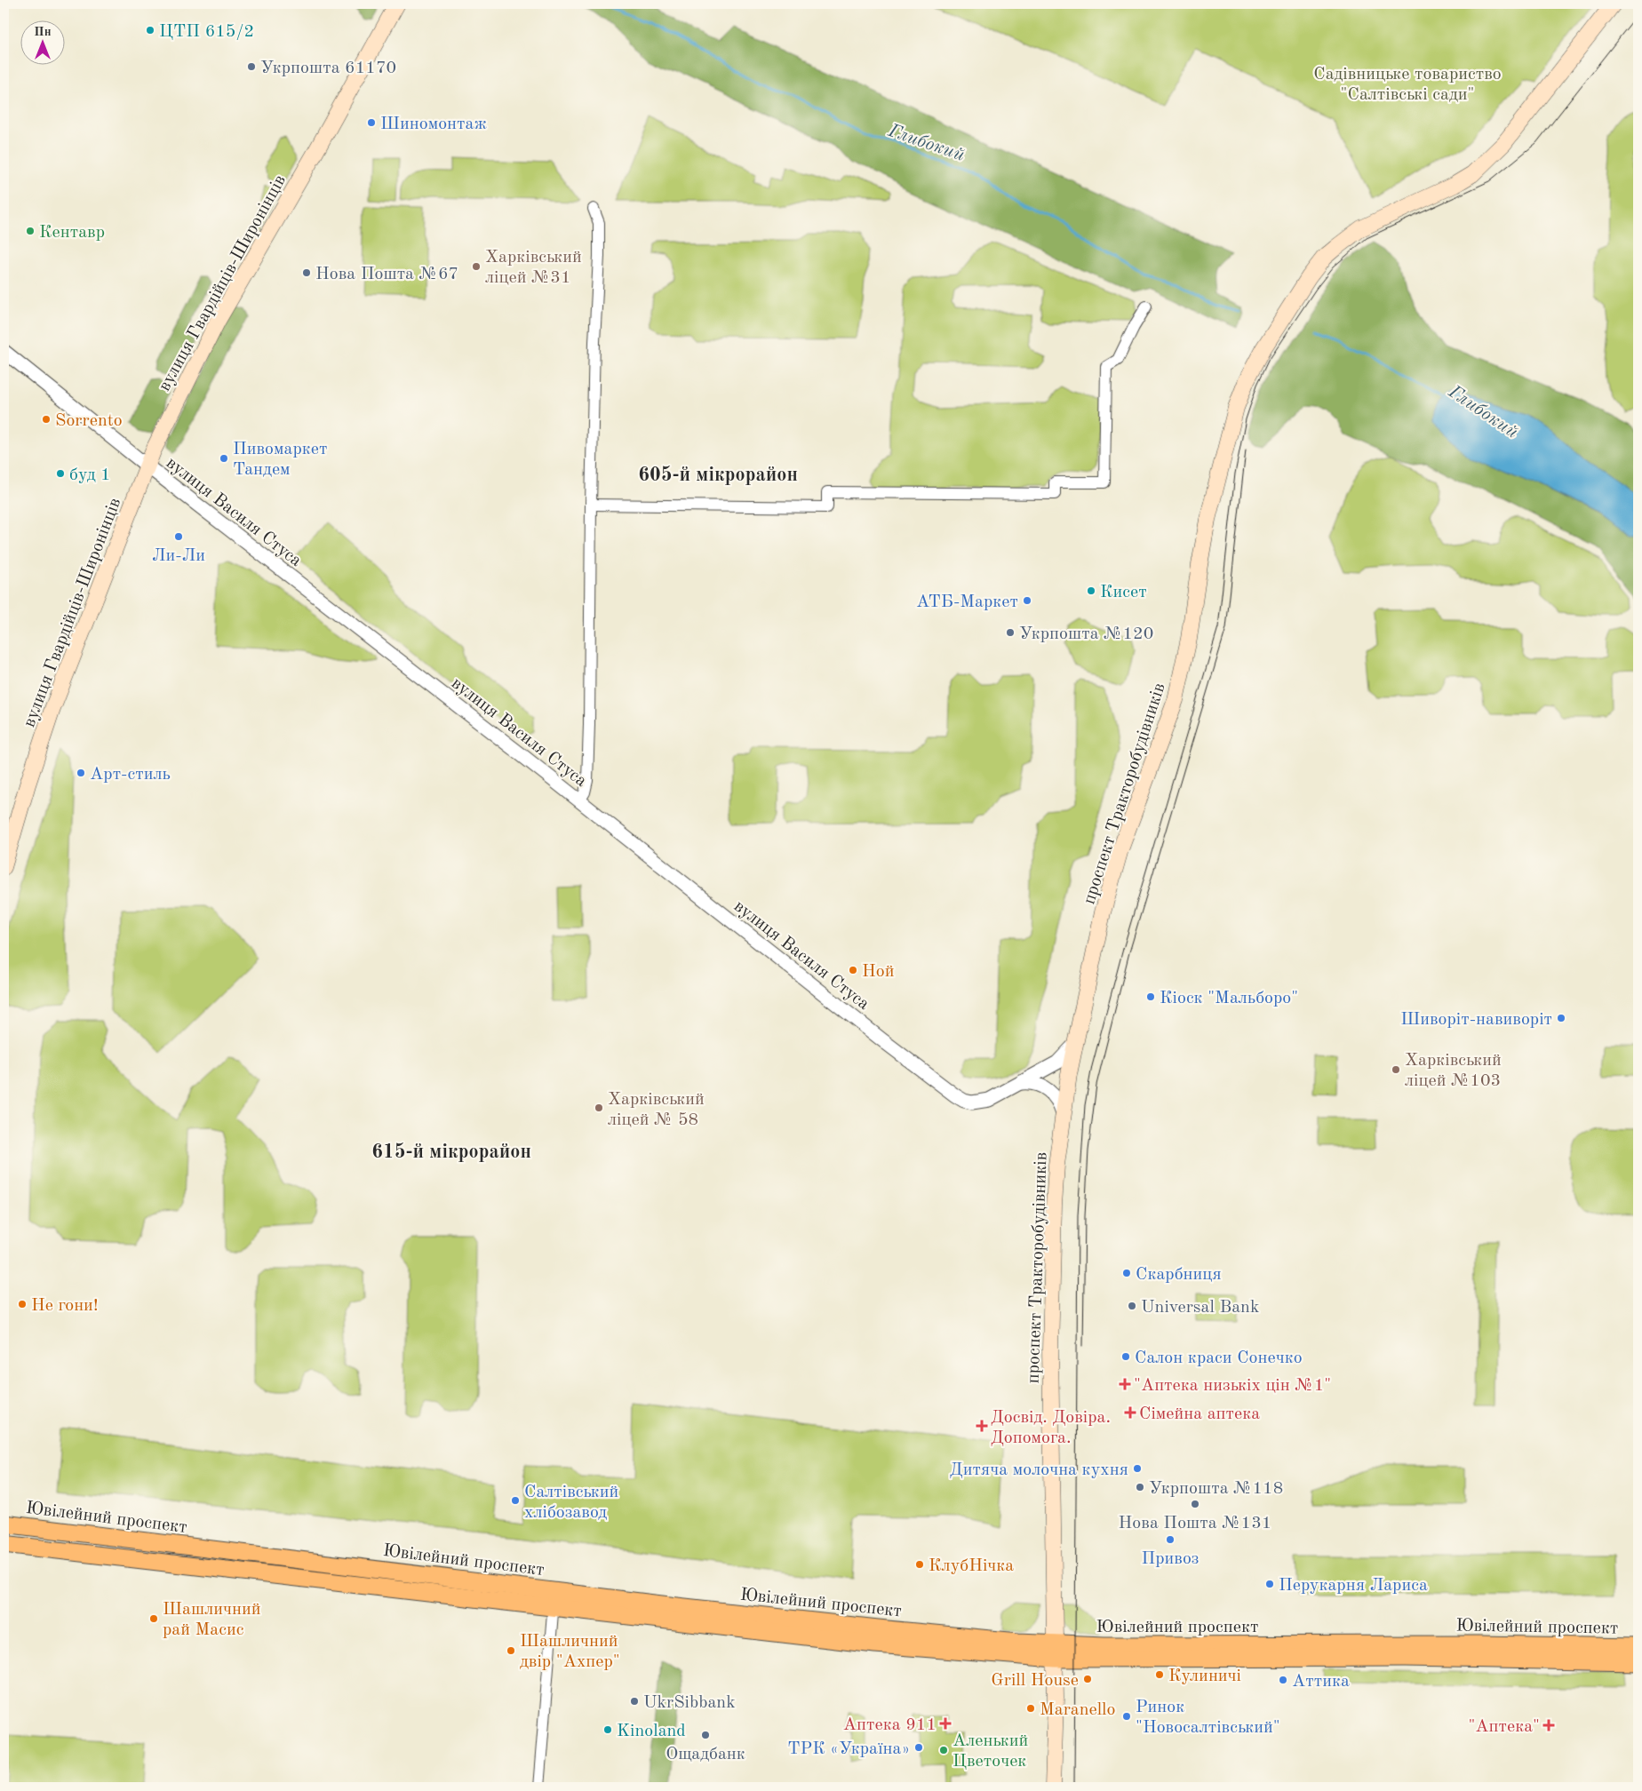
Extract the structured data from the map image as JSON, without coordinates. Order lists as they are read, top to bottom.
{
  "streets": {
    "main road": ["вулиця Гвардійців-Широнінців", "проспект Тракторобудівників", "Ювілейний проспект"],
    "street": ["вулиця Василя Стуса"]
  },
  "crossings": [
    ["вулиця Гвардійців-Широнінців", "вулиця Василя Стуса"],
    ["вулиця Василя Стуса", "проспект Тракторобудівників"],
    ["проспект Тракторобудівників", "Ювілейний проспект"]
  ],
  "districts": ["605-й мікрорайон", "615-й мікрорайон"],
  "water": ["Глибокий"],
  "parks": ["Садівницьке товариство \"Салтівські сади\""],
  "places": {
    "other": [
      "ЦТП 615/2",
      "Укрпошта 61170",
      "Шиномонтаж",
      "Кентавр",
      "Харківський ліцей №31",
      "Нова Пошта №67",
      "Sorrento",
      "Пивомаркет Тандем",
      "буд 1",
      "Ли-Ли",
      "Кисет",
      "АТБ-Маркет",
      "Укрпошта №120",
      "Арт-стиль",
      "Ной",
      "Кіоск \"Мальборо\"",
      "Шиворіт-навиворіт",
      "Харківський ліцей №103",
      "Харківський ліцей № 58",
      "Скарбниця",
      "Не гони!",
      "Universal Bank",
      "Салон краси Сонечко",
      "Дитяча молочна кухня",
      "Укрпошта №118",
      "Салтівський хлібозавод",
      "Нова Пошта №131",
      "Привоз",
      "КлубНічка",
      "Перукарня Лариса",
      "Шашличний рай Масис",
      "Шашличний двір \"Ахпер\"",
      "Кулиничі",
      "Grill House",
      "Аттика",
      "UkrSibbank",
      "Maranello",
      "Ринок \"Новосалтівський\"",
      "Kinoland",
      "Ощадбанк",
      "ТРК «Україна»",
      "Аленький Цветочек"
    ],
    "health": [
      "\"Аптека низькіх цін №1\"",
      "Сімейна аптека",
      "Досвід. Довіра. Допомога.",
      "Аптека 911",
      "\"Аптека\""
    ]
  },
  "north": "top"
}
